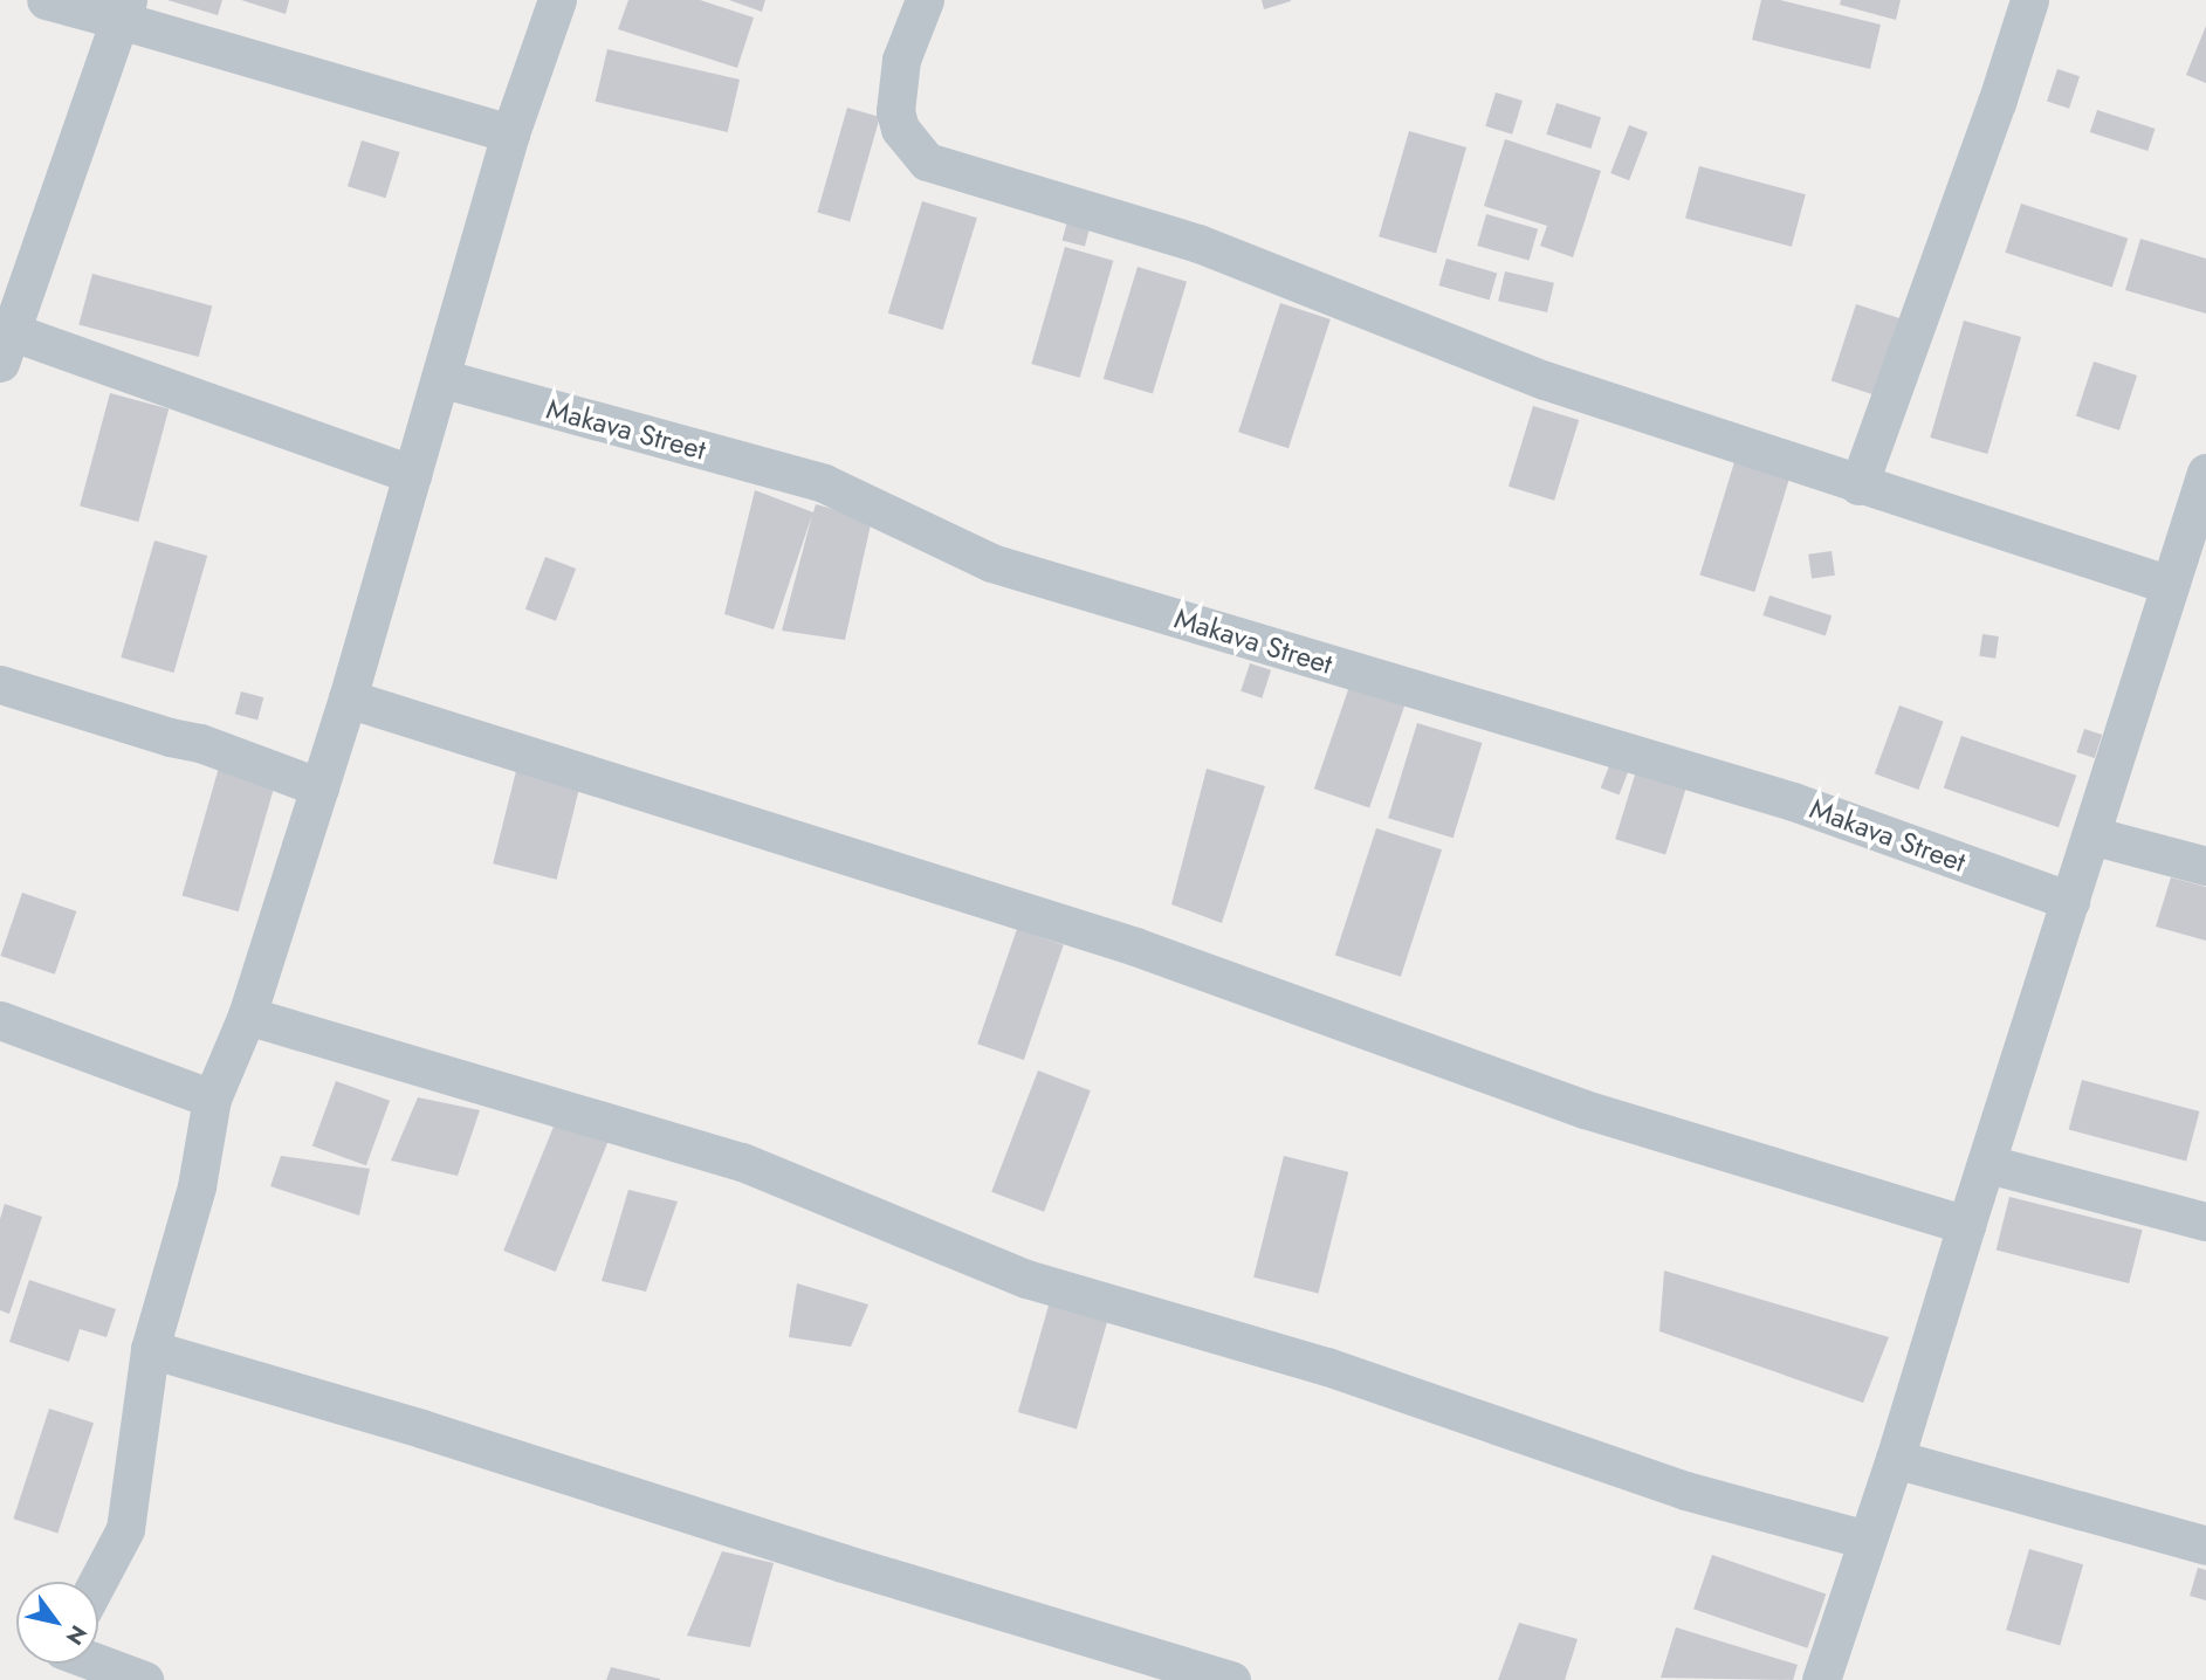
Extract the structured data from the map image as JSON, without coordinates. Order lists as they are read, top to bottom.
{
  "streets": {
    "street": ["Makava Street"]
  },
  "north": "bottom right"
}
